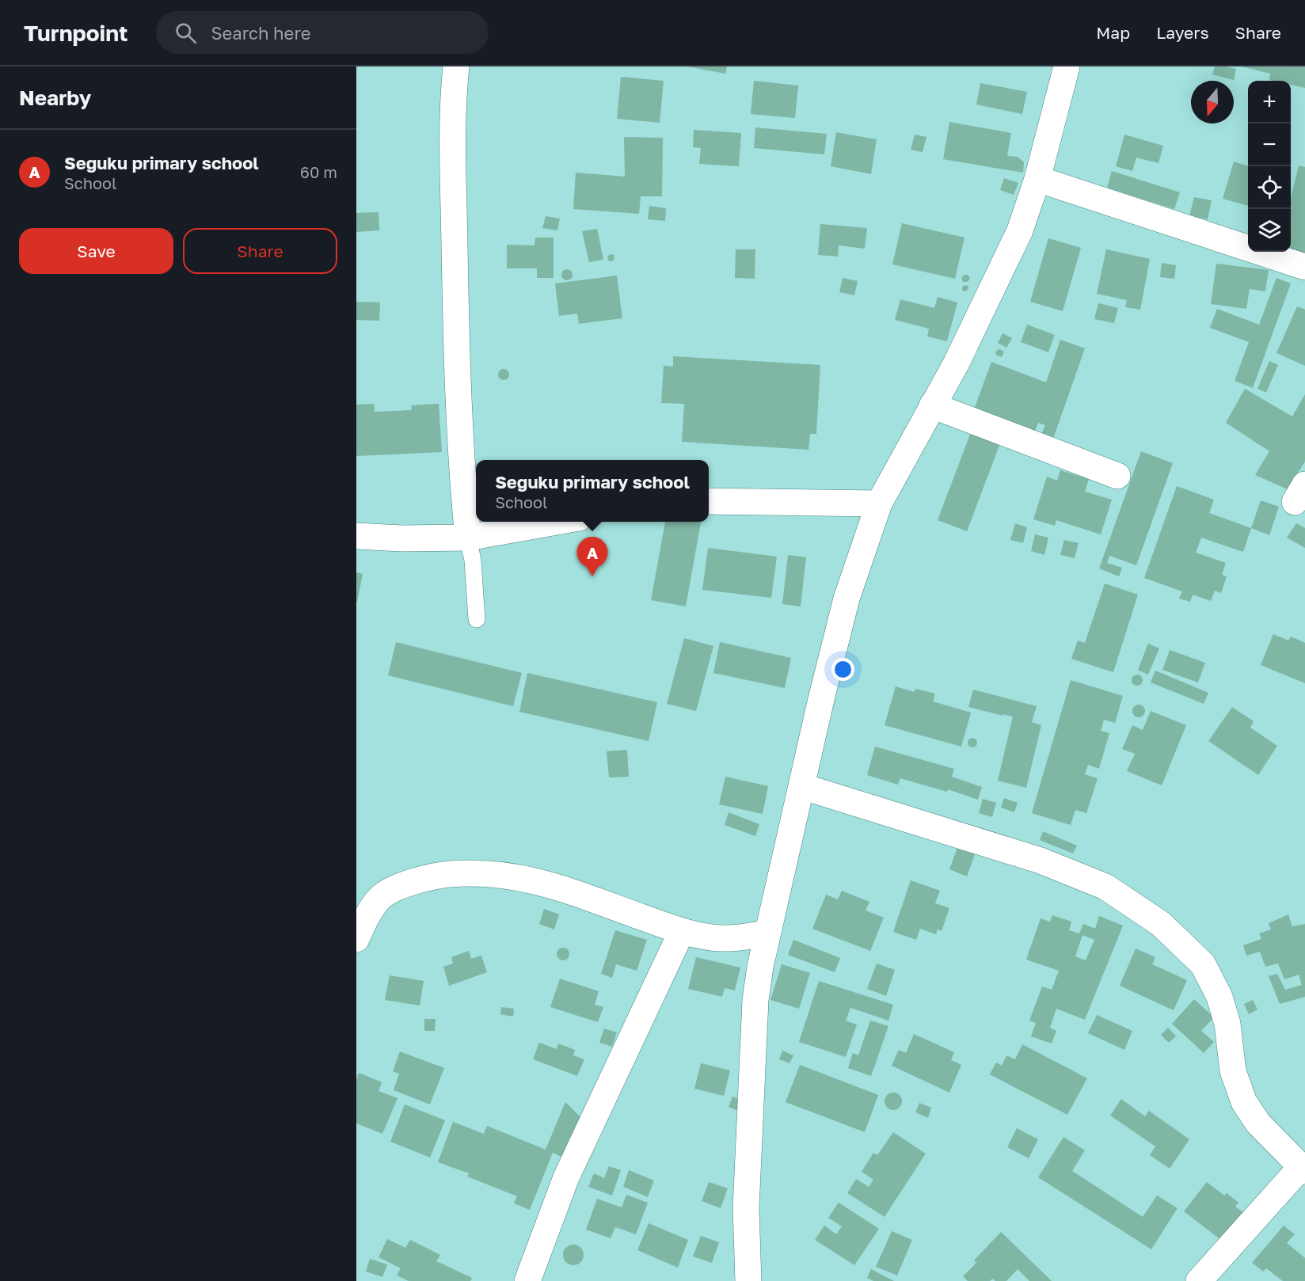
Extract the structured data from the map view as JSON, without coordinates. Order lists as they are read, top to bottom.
{
  "north": "bottom",
  "page": {
    "header": "Turnpoint",
    "search": "Search here",
    "nav": ["Map", "Layers", "Share"],
    "heading": "Nearby",
    "map_buttons": ["+", "−"],
    "list": [
      {
        "mark": "A",
        "name": "Seguku primary school",
        "note": "School",
        "value": "60 m"
      }
    ],
    "buttons": ["Save", "Share"],
    "popup": ["Seguku primary school", "School"],
    "pins": "A"
  }
}
